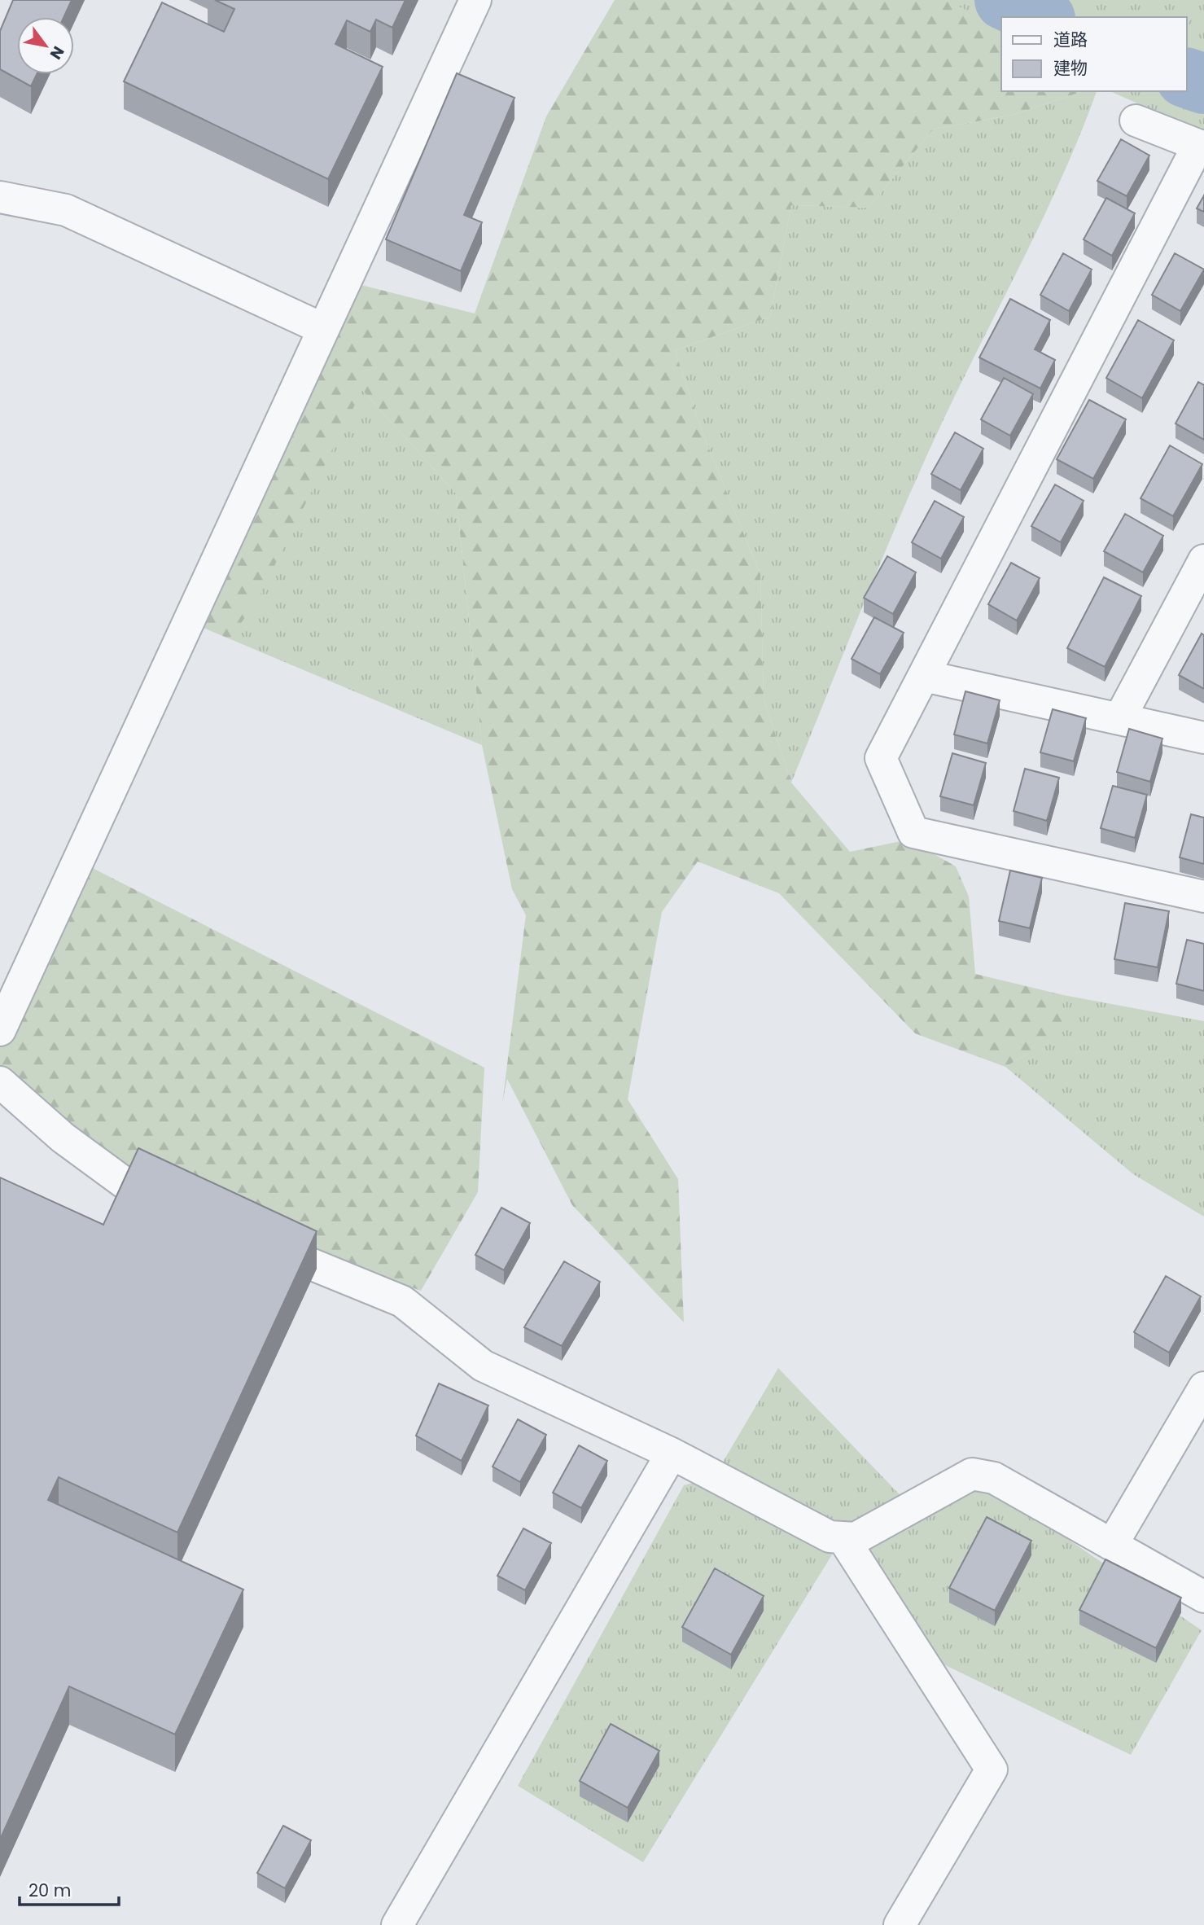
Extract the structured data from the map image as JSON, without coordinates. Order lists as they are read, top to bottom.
{
  "legend": ["道路", "建物"],
  "scale_bar": "20 m",
  "north": "bottom right"
}
